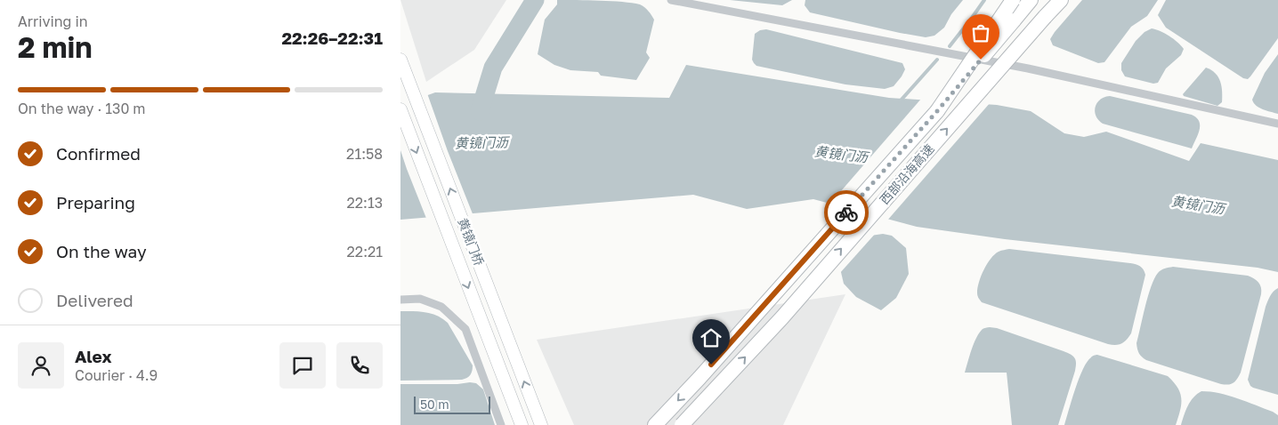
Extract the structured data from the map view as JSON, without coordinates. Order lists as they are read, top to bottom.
{
  "streets": {
    "highway": ["西部沿海高速"],
    "main road": ["黄镜门桥"]
  },
  "water": ["黄镜门沥"],
  "scale_bar": "50 m",
  "page": {
    "heading": ["2 min", "Arriving in", "22:26–22:31"],
    "panel": ["Alex", "Courier · 4.9"],
    "bar": "On the way · 130 m",
    "list": [
      ["Confirmed", "21:58"],
      ["Preparing", "22:13"],
      ["On the way", "22:21"],
      "Delivered"
    ],
    "scale": "50 m"
  }
}
